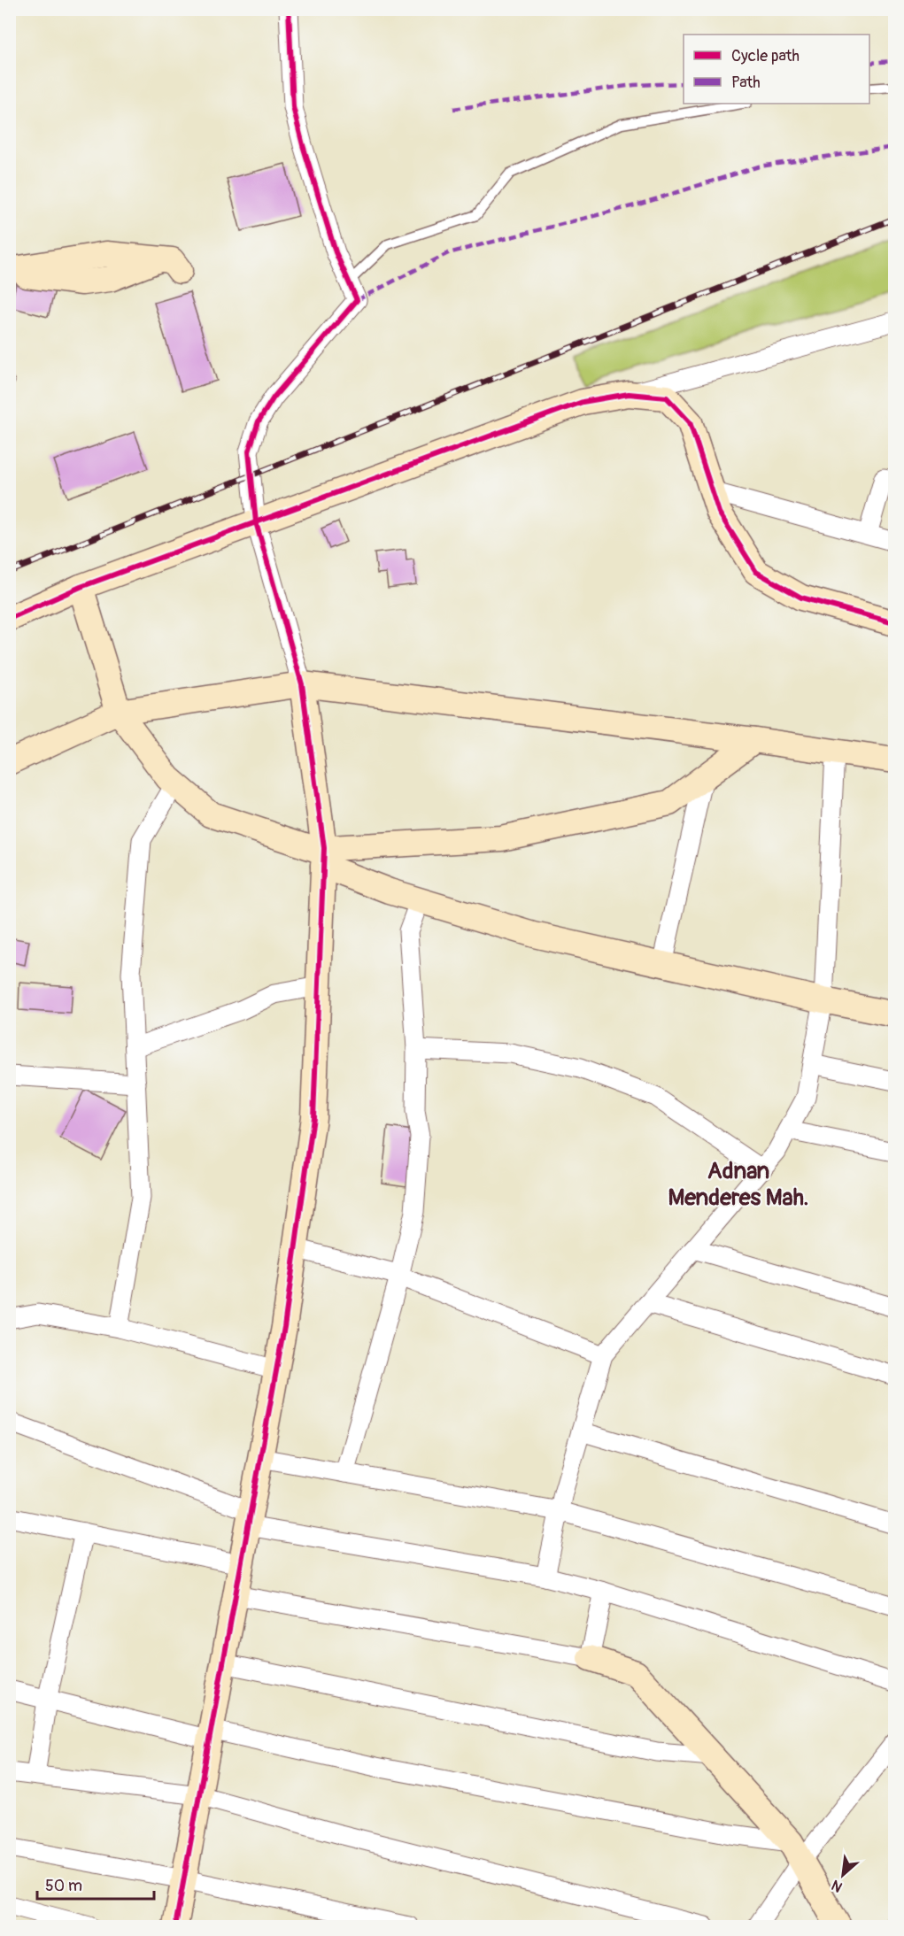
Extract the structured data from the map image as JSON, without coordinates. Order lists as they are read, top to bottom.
{
  "districts": ["Adnan Menderes Mah."],
  "legend": ["Cycle path", "Path"],
  "scale_bar": "50 m",
  "north": "bottom left"
}
